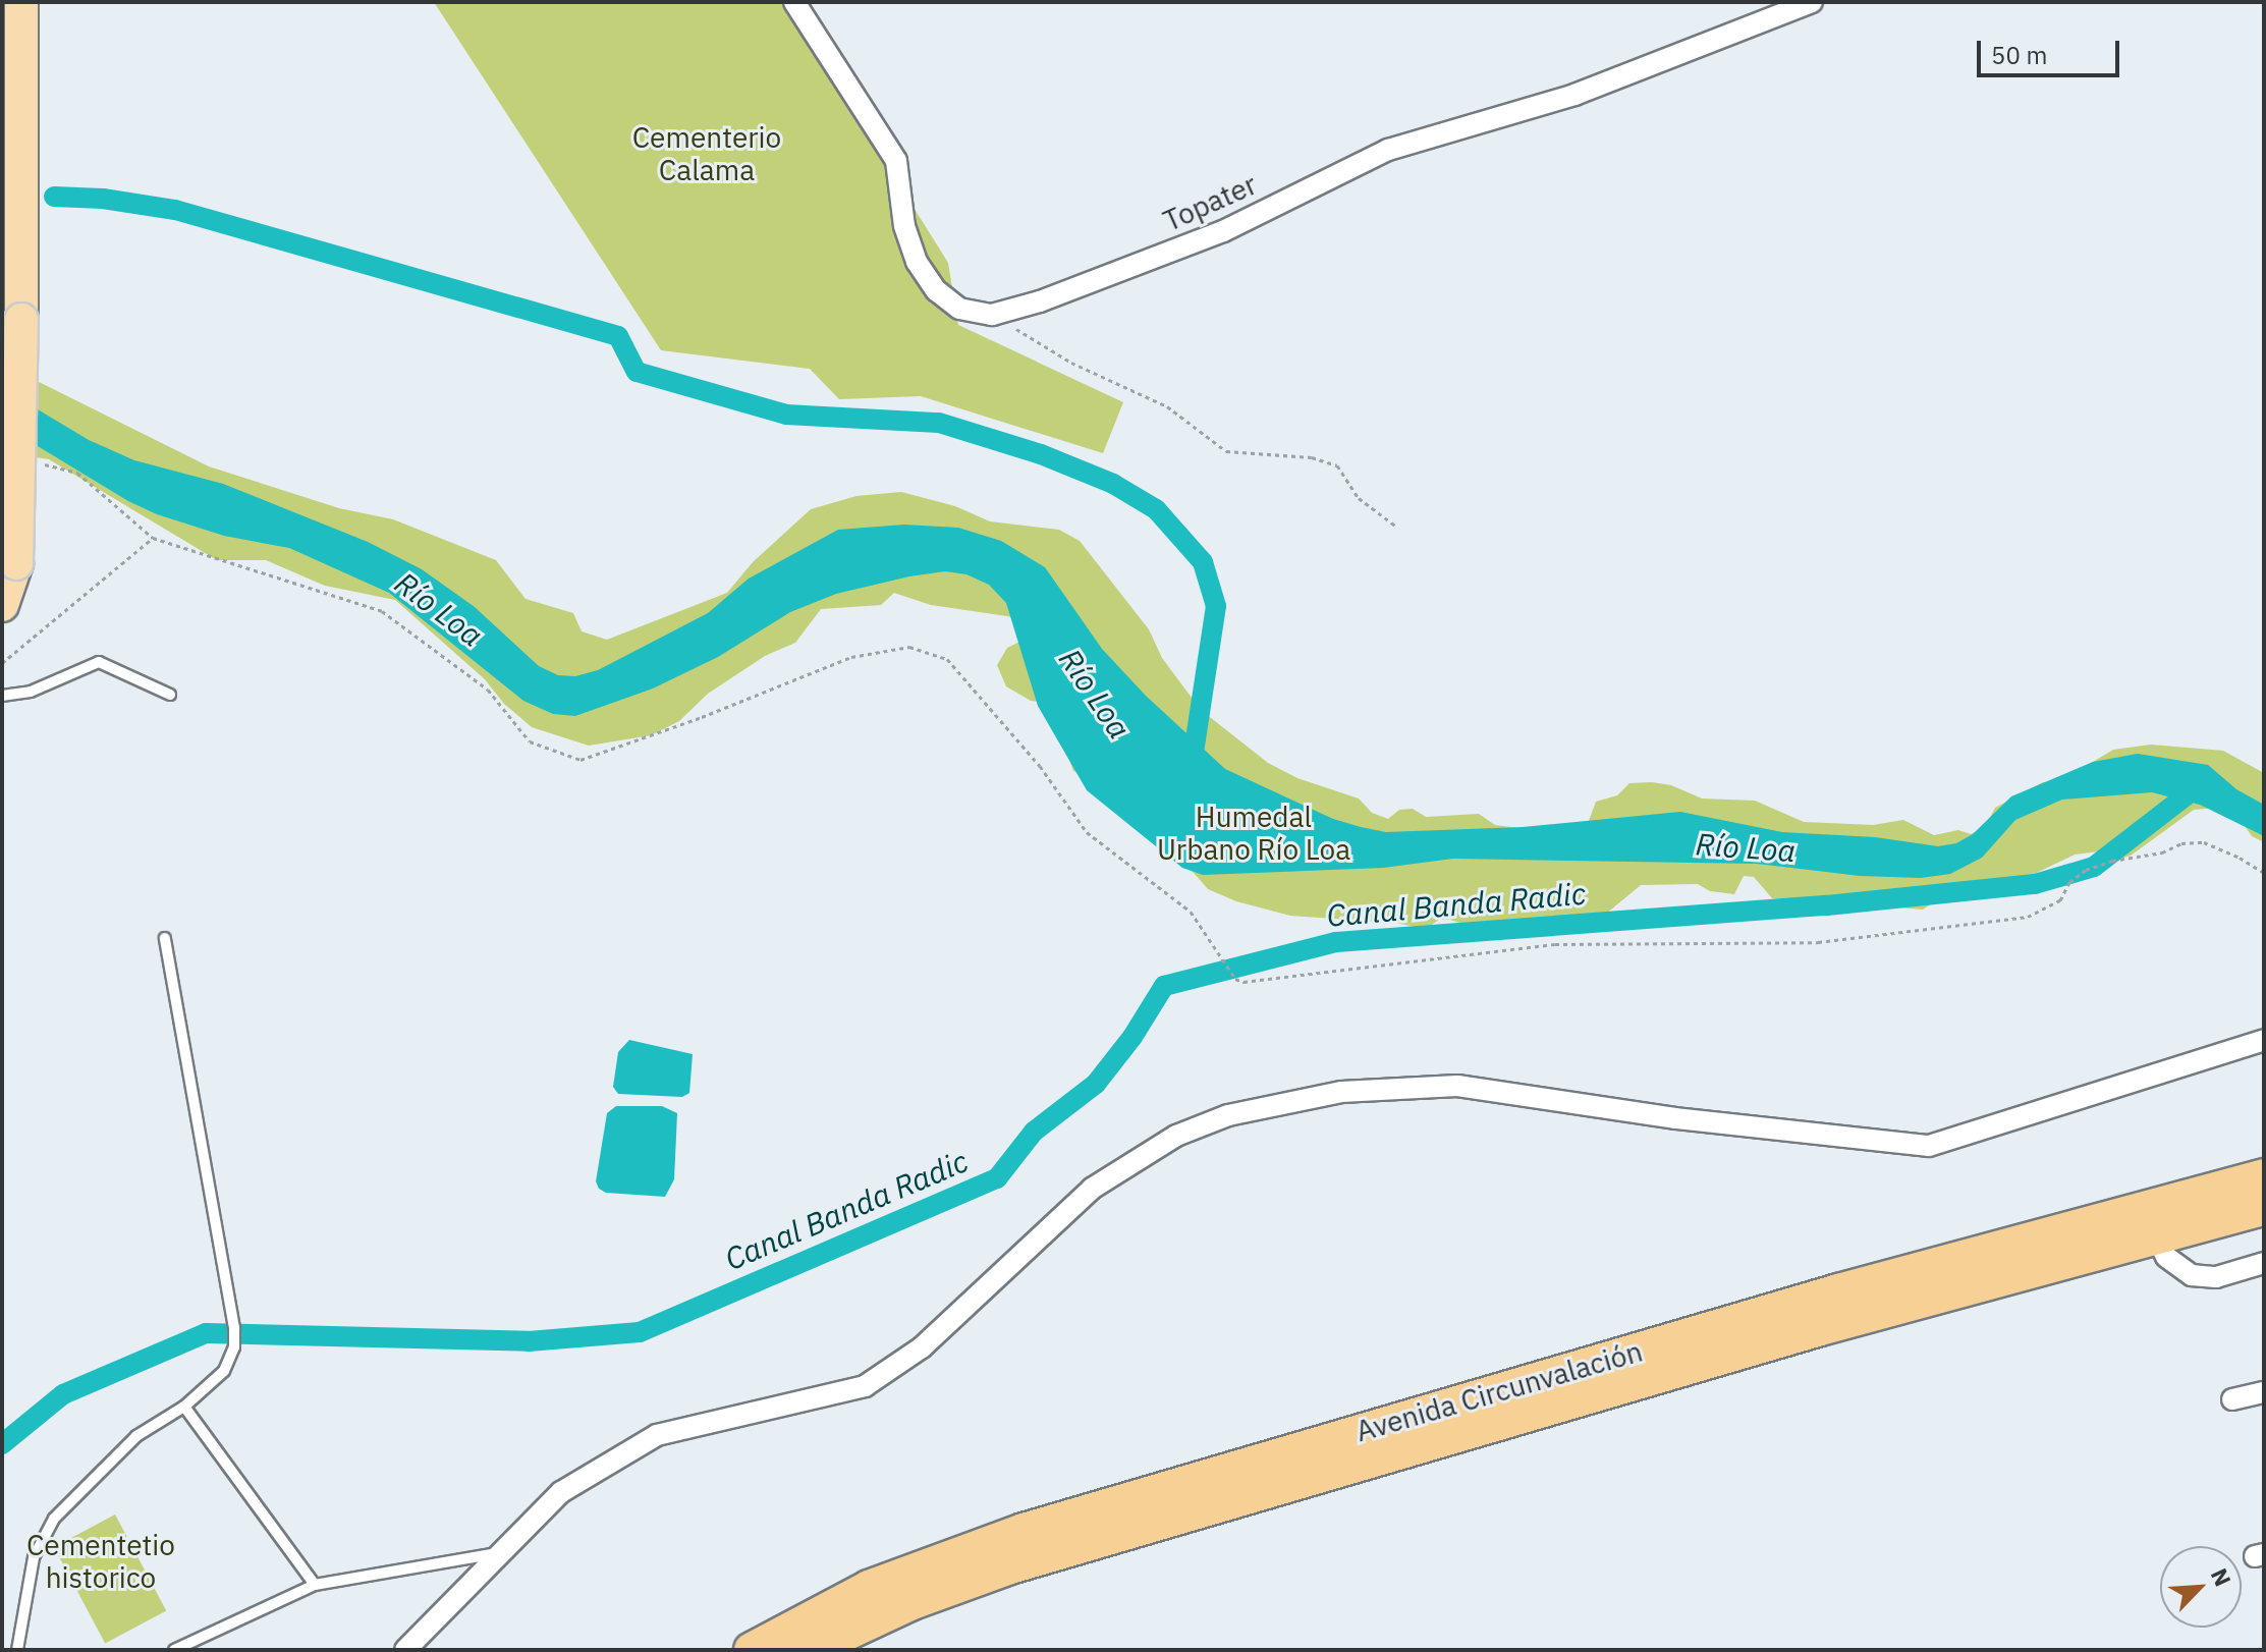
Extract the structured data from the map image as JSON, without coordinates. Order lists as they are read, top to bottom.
{
  "streets": {
    "highway": ["Avenida Circunvalación"],
    "street": ["Topater"]
  },
  "water": ["Río Loa", "Canal Banda Radic"],
  "parks": ["Cementerio Calama", "Humedal Urbano Río Loa", "Cementetio historico"],
  "scale_bar": "50 m",
  "north": "top right"
}
